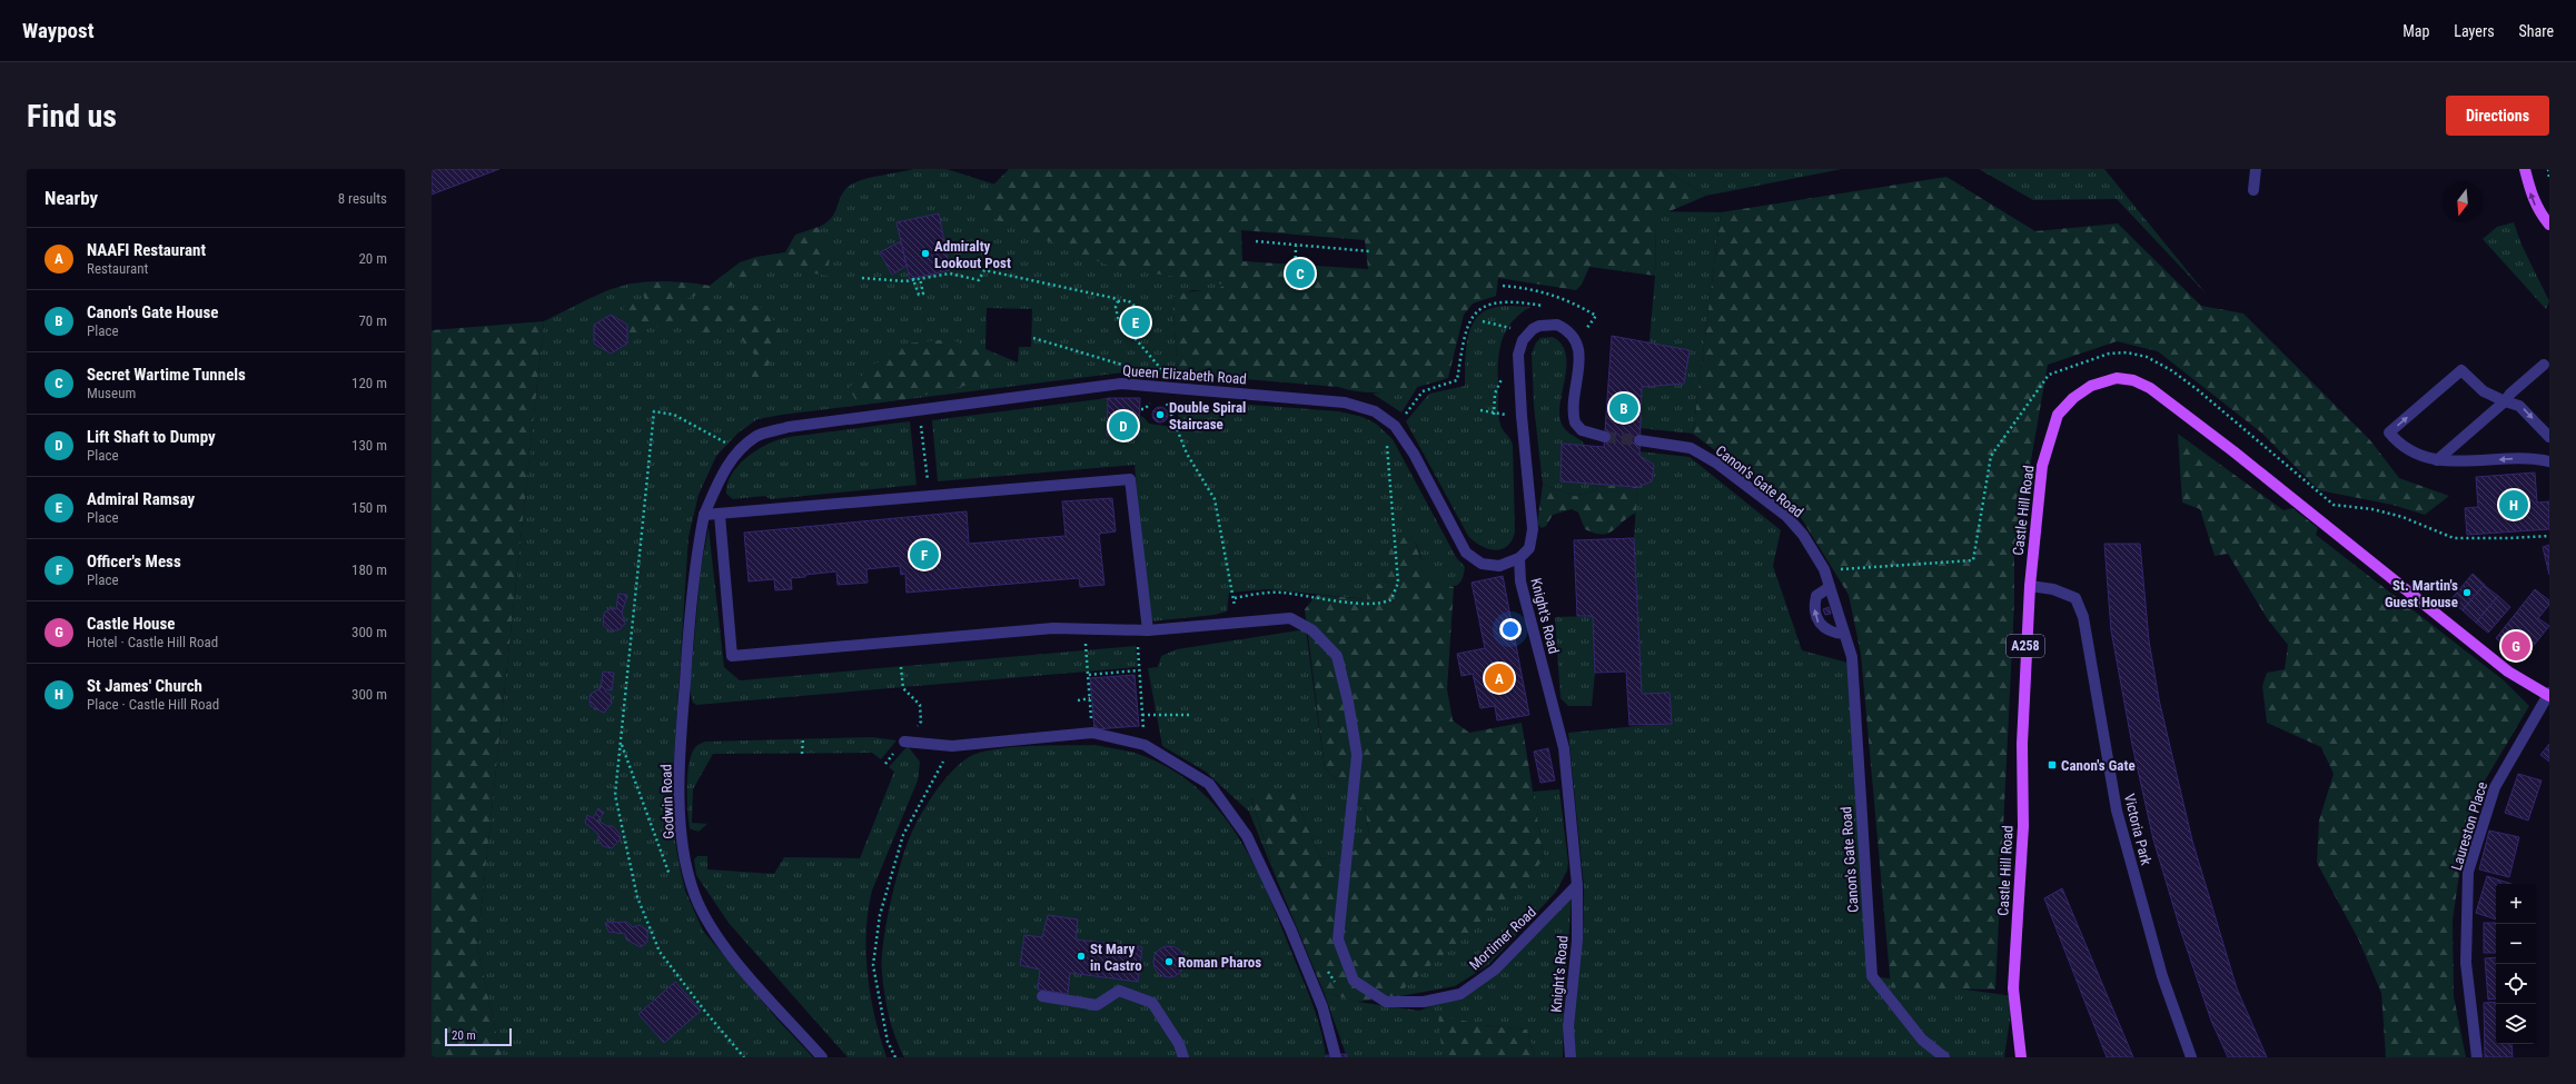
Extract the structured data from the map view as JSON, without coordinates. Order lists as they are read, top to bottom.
{
  "streets": {
    "main road": ["Castle Hill Road", "A258"],
    "street": [
      "Queen Elizabeth Road",
      "Canon's Gate Road",
      "Knight's Road",
      "Godwin Road",
      "Laureston Place",
      "Victoria Park",
      "Mortimer Road"
    ]
  },
  "crossings": [
    ["Queen Elizabeth Road", "Knight's Road"],
    ["Queen Elizabeth Road", "Godwin Road"],
    ["Castle Hill Road", "Laureston Place"],
    ["Castle Hill Road", "Victoria Park"],
    ["Knight's Road", "Mortimer Road"]
  ],
  "places": {
    "other": [
      "Admiralty Lookout Post",
      "Double Spiral Staircase",
      "St. Martin's Guest House",
      "St Mary in Castro",
      "Roman Pharos"
    ],
    "transit": ["Canon's Gate"]
  },
  "scale_bar": "20 m",
  "north": "bottom",
  "page": {
    "header": "Waypost",
    "nav": ["Map", "Layers", "Share"],
    "buttons": "Directions",
    "title": "Find us",
    "heading": ["Nearby", "8 results"],
    "list": [
      {
        "mark": "A",
        "name": "NAAFI Restaurant",
        "note": "Restaurant",
        "value": "20 m"
      },
      {
        "mark": "B",
        "name": "Canon's Gate House",
        "note": "Place",
        "value": "70 m"
      },
      {
        "mark": "C",
        "name": "Secret Wartime Tunnels",
        "note": "Museum",
        "value": "120 m"
      },
      {
        "mark": "D",
        "name": "Lift Shaft to Dumpy",
        "note": "Place",
        "value": "130 m"
      },
      {
        "mark": "E",
        "name": "Admiral Ramsay",
        "note": "Place",
        "value": "150 m"
      },
      {
        "mark": "F",
        "name": "Officer's Mess",
        "note": "Place",
        "value": "180 m"
      },
      {
        "mark": "G",
        "name": "Castle House",
        "note": "Hotel · Castle Hill Road",
        "value": "300 m"
      },
      {
        "mark": "H",
        "name": "St James' Church",
        "note": "Place · Castle Hill Road",
        "value": "300 m"
      }
    ],
    "pins": [
      "C",
      "E",
      "B",
      "D",
      "H",
      "F",
      "G",
      "A"
    ],
    "map_buttons": ["+", "−"],
    "scale": "20 m"
  }
}
